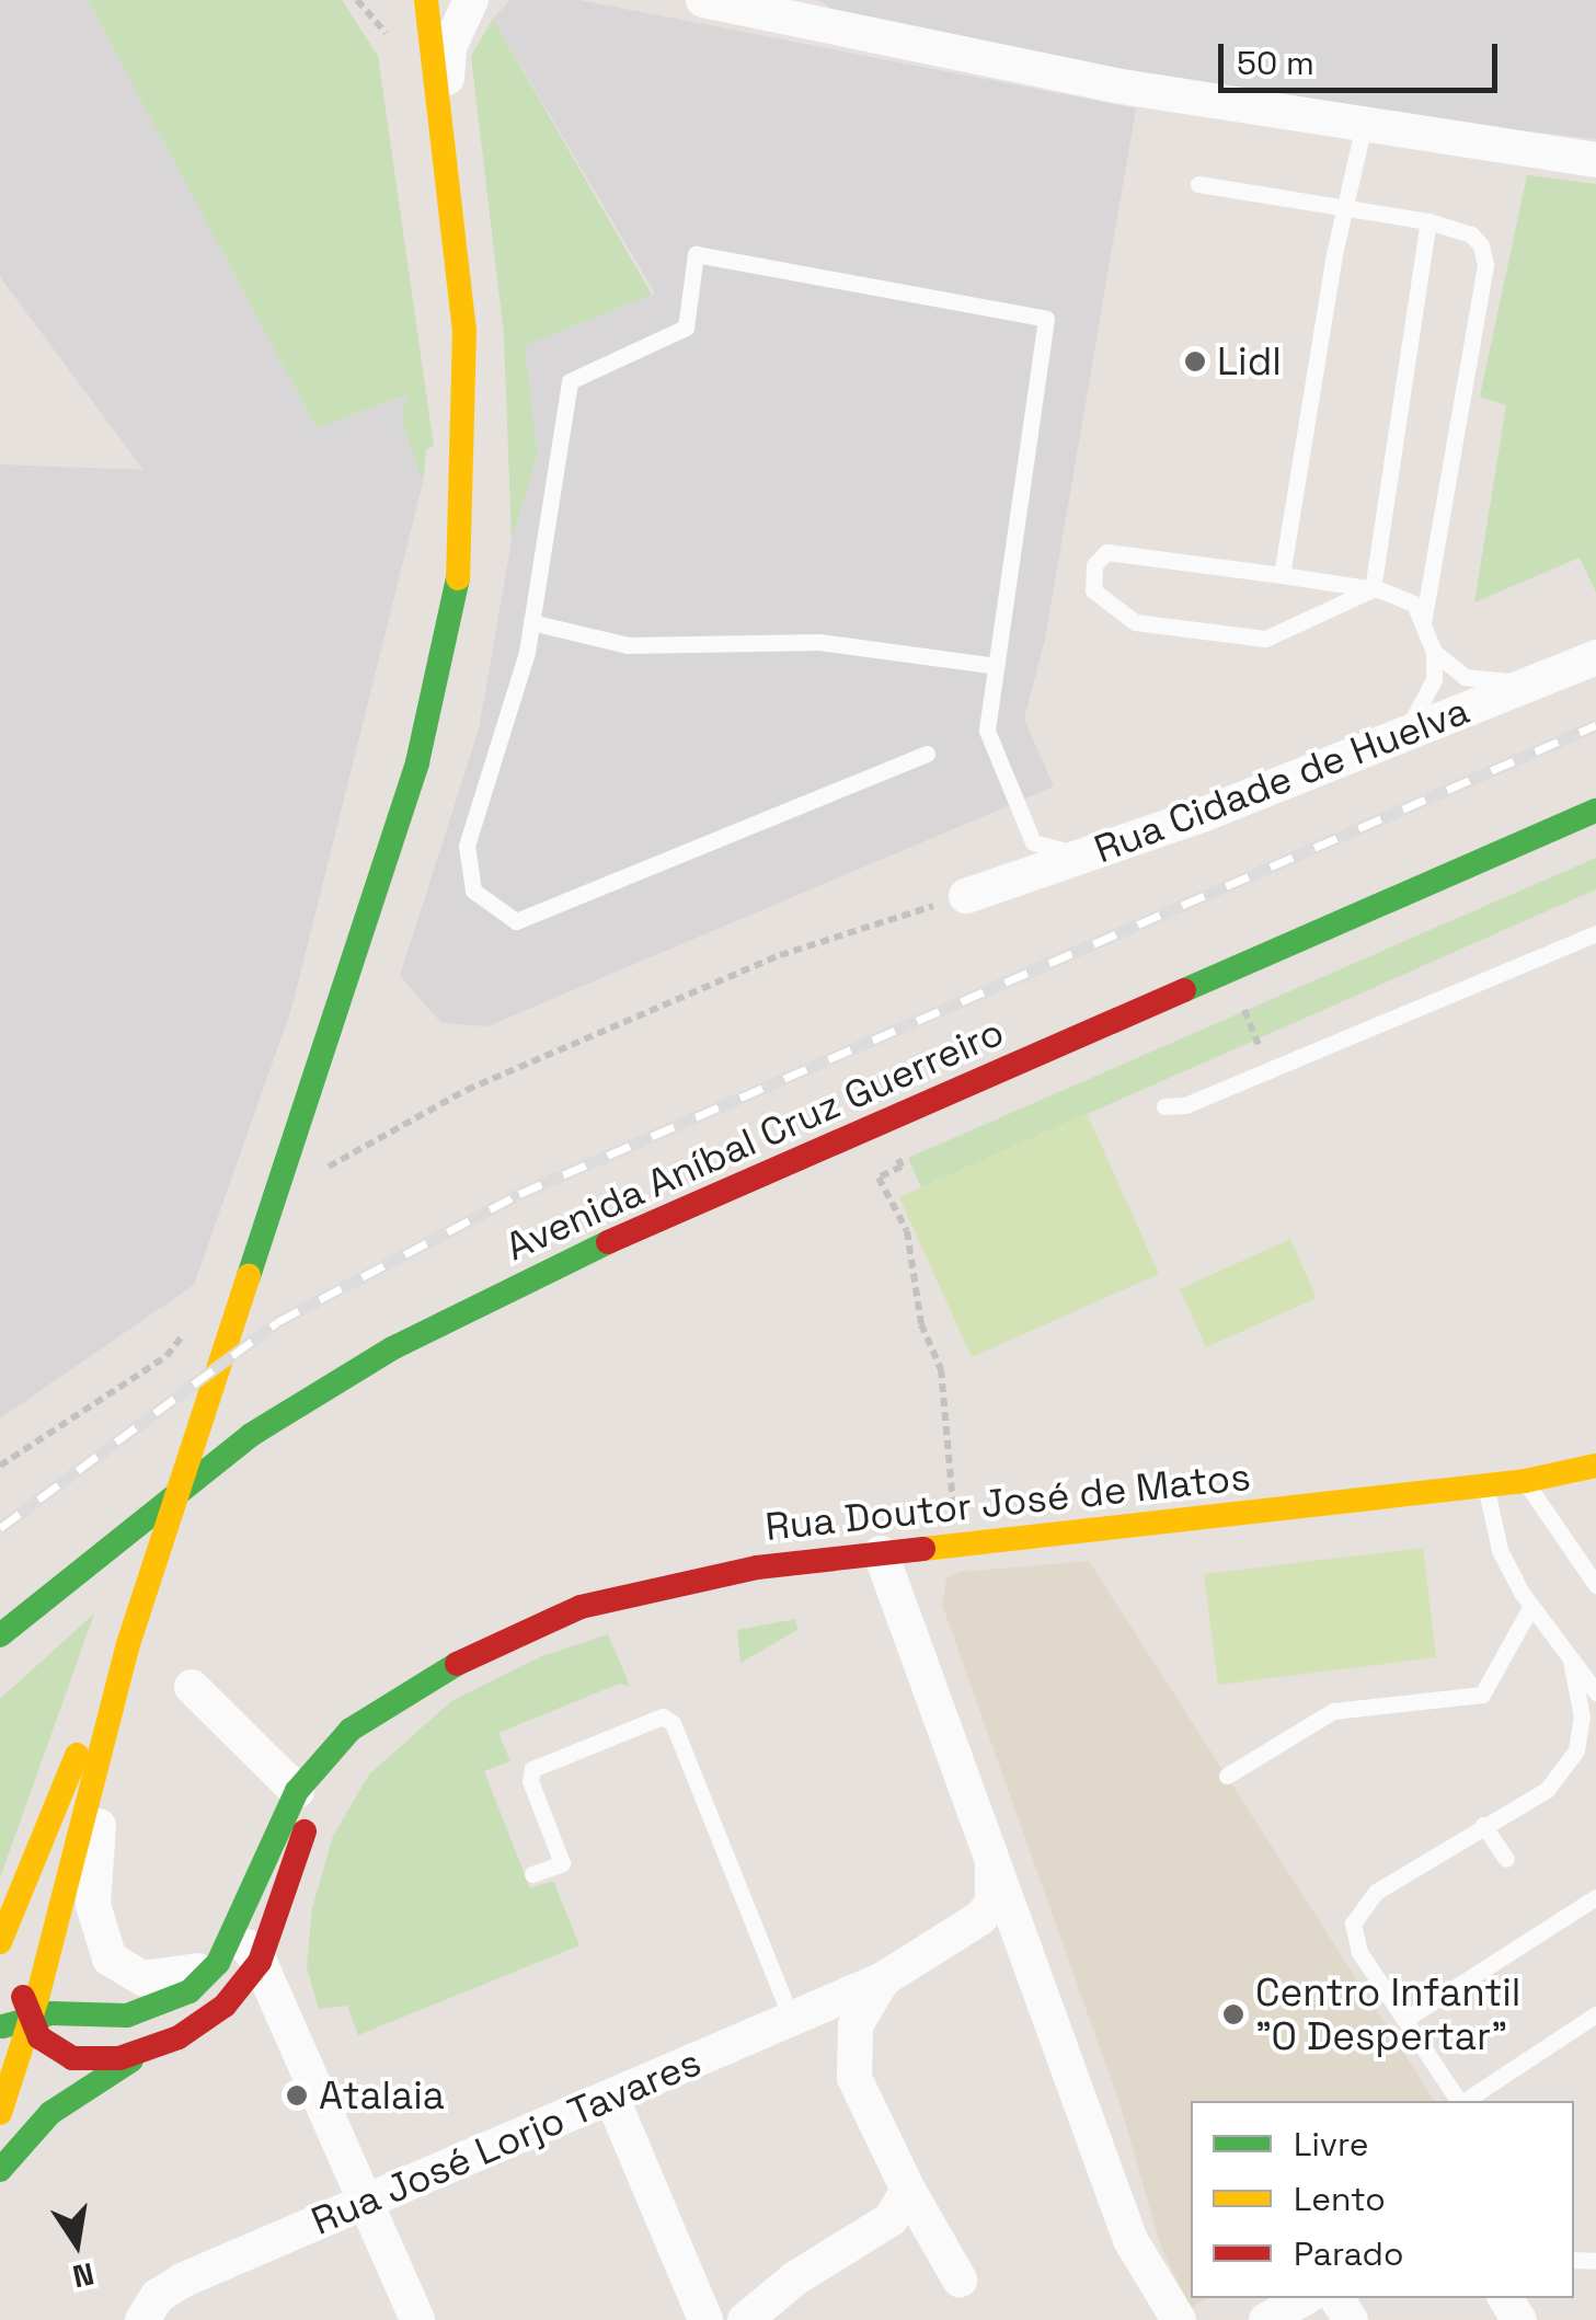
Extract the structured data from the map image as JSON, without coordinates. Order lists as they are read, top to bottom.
{
  "streets": {
    "street": [
      "Rua Cidade de Huelva",
      "Avenida Aníbal Cruz Guerreiro",
      "Rua Doutor José de Matos",
      "Rua José Lorjo Tavares"
    ]
  },
  "places": ["Lidl", "Centro Infantil \"O Despertar\"", "Atalaia"],
  "legend": ["Livre", "Lento", "Parado"],
  "scale_bar": "50 m",
  "north": "bottom"
}
